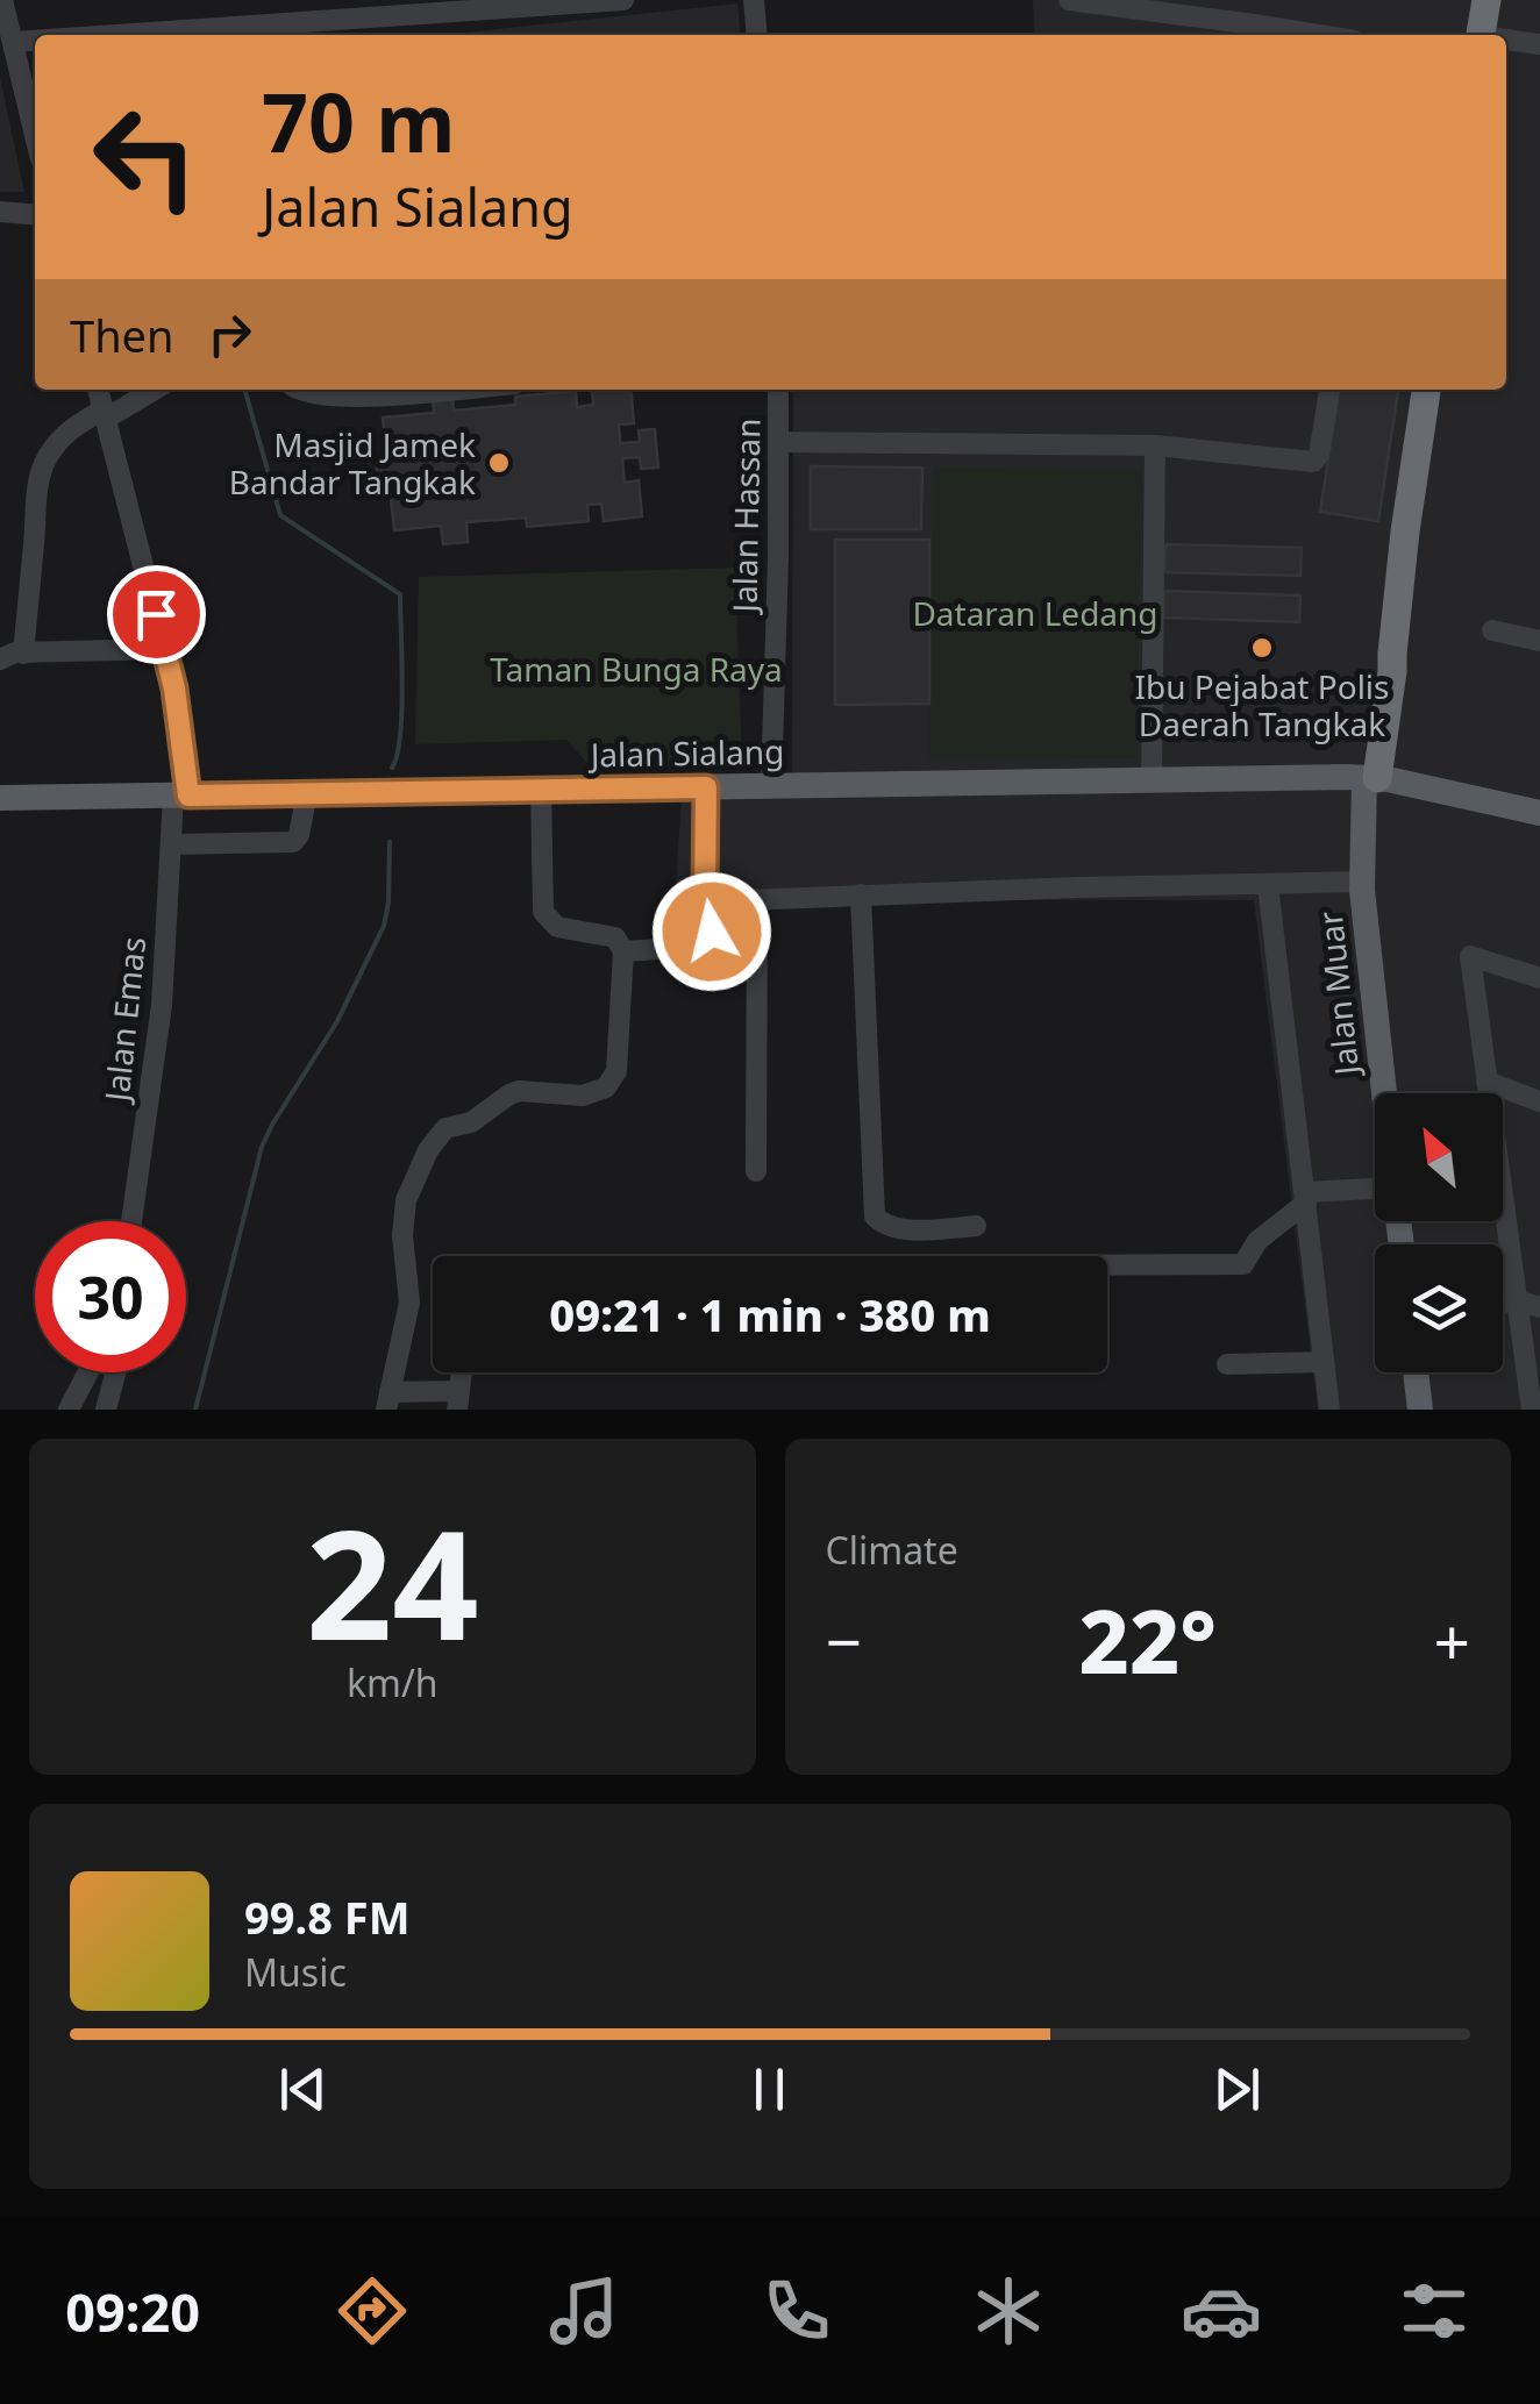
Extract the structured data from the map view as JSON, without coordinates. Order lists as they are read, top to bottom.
{
  "streets": {
    "main road": ["Jalan Sialang", "Jalan Muar"],
    "street": ["Jalan Hassan", "Jalan Emas"]
  },
  "crossings": [
    ["Jalan Hassan", "Jalan Sialang"],
    ["Jalan Sialang", "Jalan Muar"],
    ["Jalan Sialang", "Jalan Emas"]
  ],
  "parks": ["Dataran Ledang", "Taman Bunga Raya"],
  "places": ["Masjid Jamek Bandar Tangkak", "Ibu Pejabat Polis Daerah Tangkak"],
  "north": "top left",
  "page": {
    "turn": ["70 m", "Jalan Sialang"],
    "then": "Then",
    "limit": "30",
    "trip": "09:21 · 1 min · 380 m",
    "tile": [
      ["24", "km/h"],
      "Climate"
    ],
    "heat": ["−", "22°", "+"],
    "song": ["99.8 FM", "Music"],
    "tabs": "09:20"
  }
}
